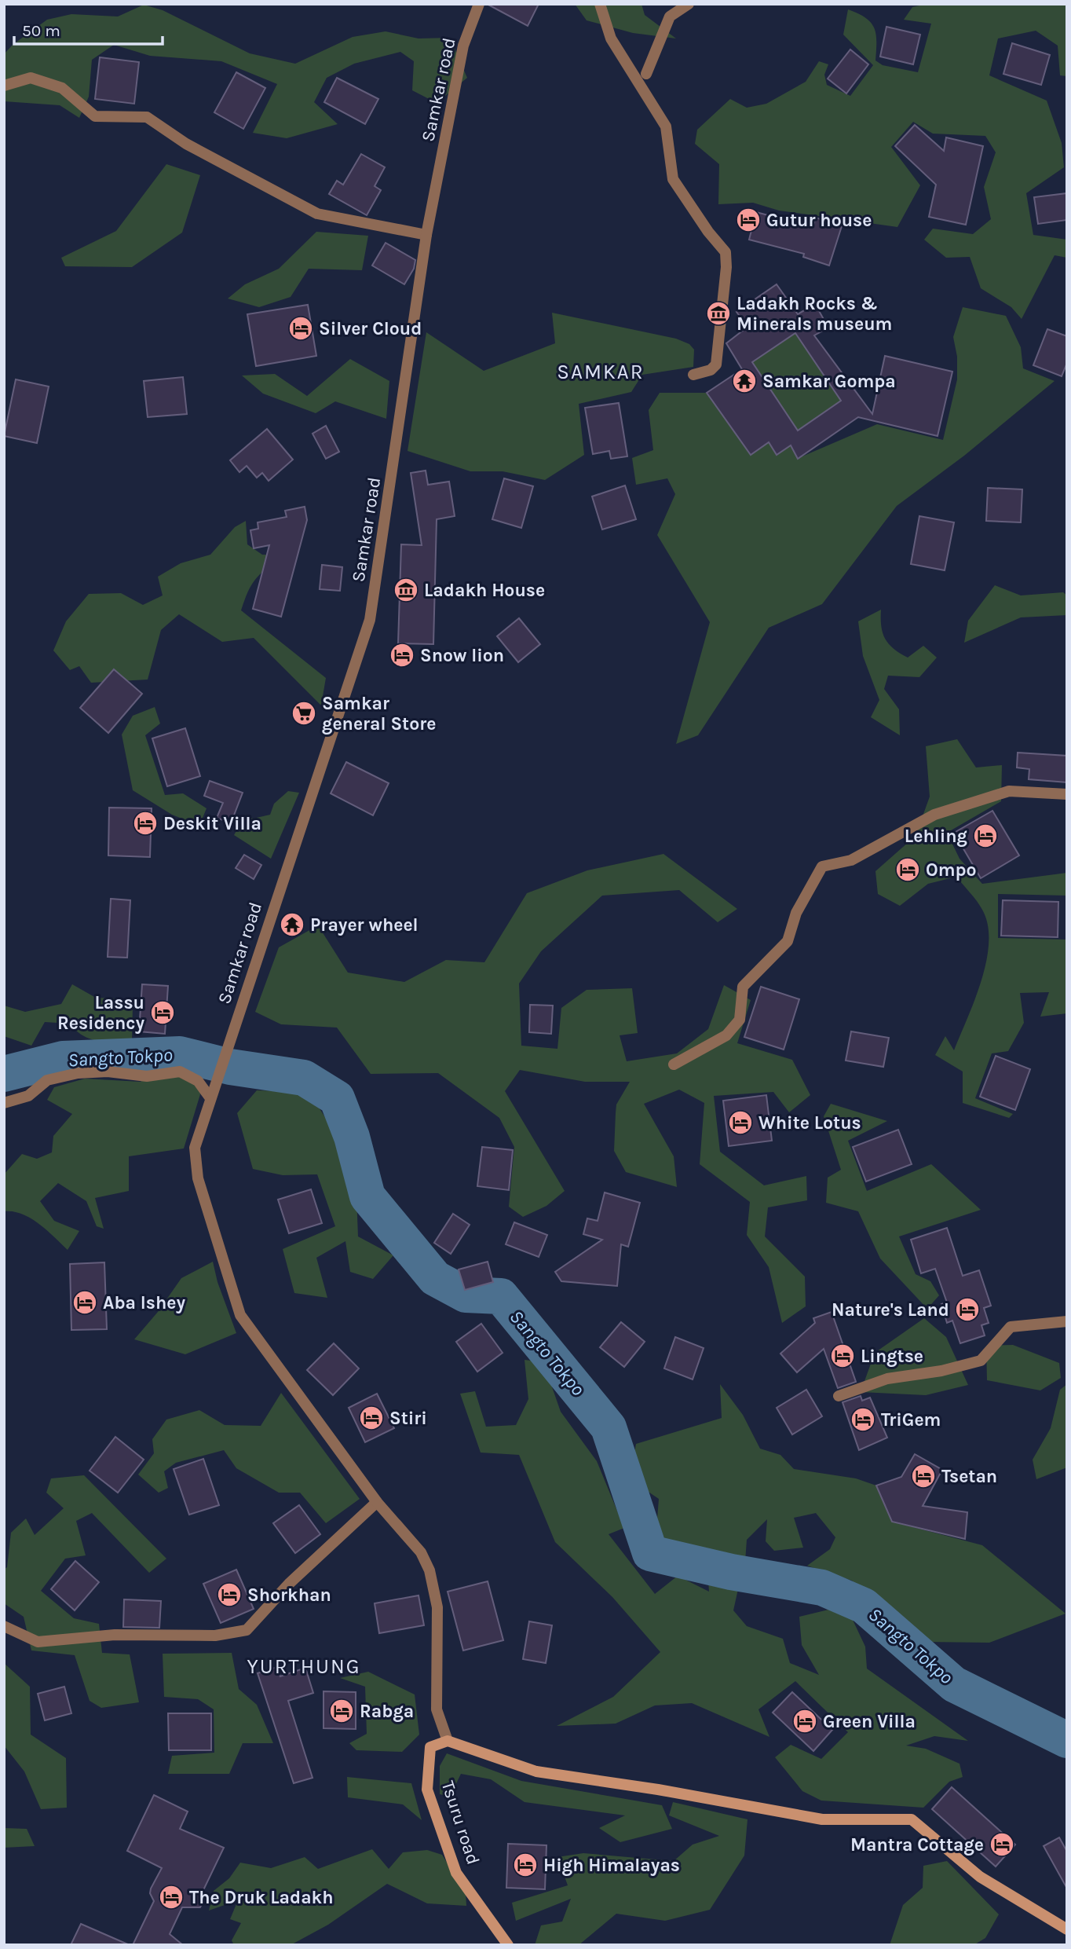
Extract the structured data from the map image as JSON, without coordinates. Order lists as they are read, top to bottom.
{
  "streets": {
    "main road": ["Tsuru road"],
    "street": ["Samkar road"]
  },
  "crossings": [
    ["Samkar road", "Tsuru road"]
  ],
  "districts": ["SAMKAR", "YURTHUNG"],
  "water": ["Sangto Tokpo"],
  "places": {
    "hotel": [
      "Gutur house",
      "Silver Cloud",
      "Snow lion",
      "Deskit Villa",
      "Lehling",
      "Ompo",
      "Lassu Residency",
      "White Lotus",
      "Aba Ishey",
      "Nature's Land",
      "Lingtse",
      "Stiri",
      "TriGem",
      "Tsetan",
      "Shorkhan",
      "Rabga",
      "Green Villa",
      "Mantra Cottage",
      "High Himalayas",
      "The Druk Ladakh"
    ],
    "museum": ["Ladakh Rocks & Minerals museum", "Ladakh House"],
    "temple": ["Samkar Gompa", "Prayer wheel"],
    "supermarket": ["Samkar general Store"]
  },
  "scale_bar": "50 m"
}
